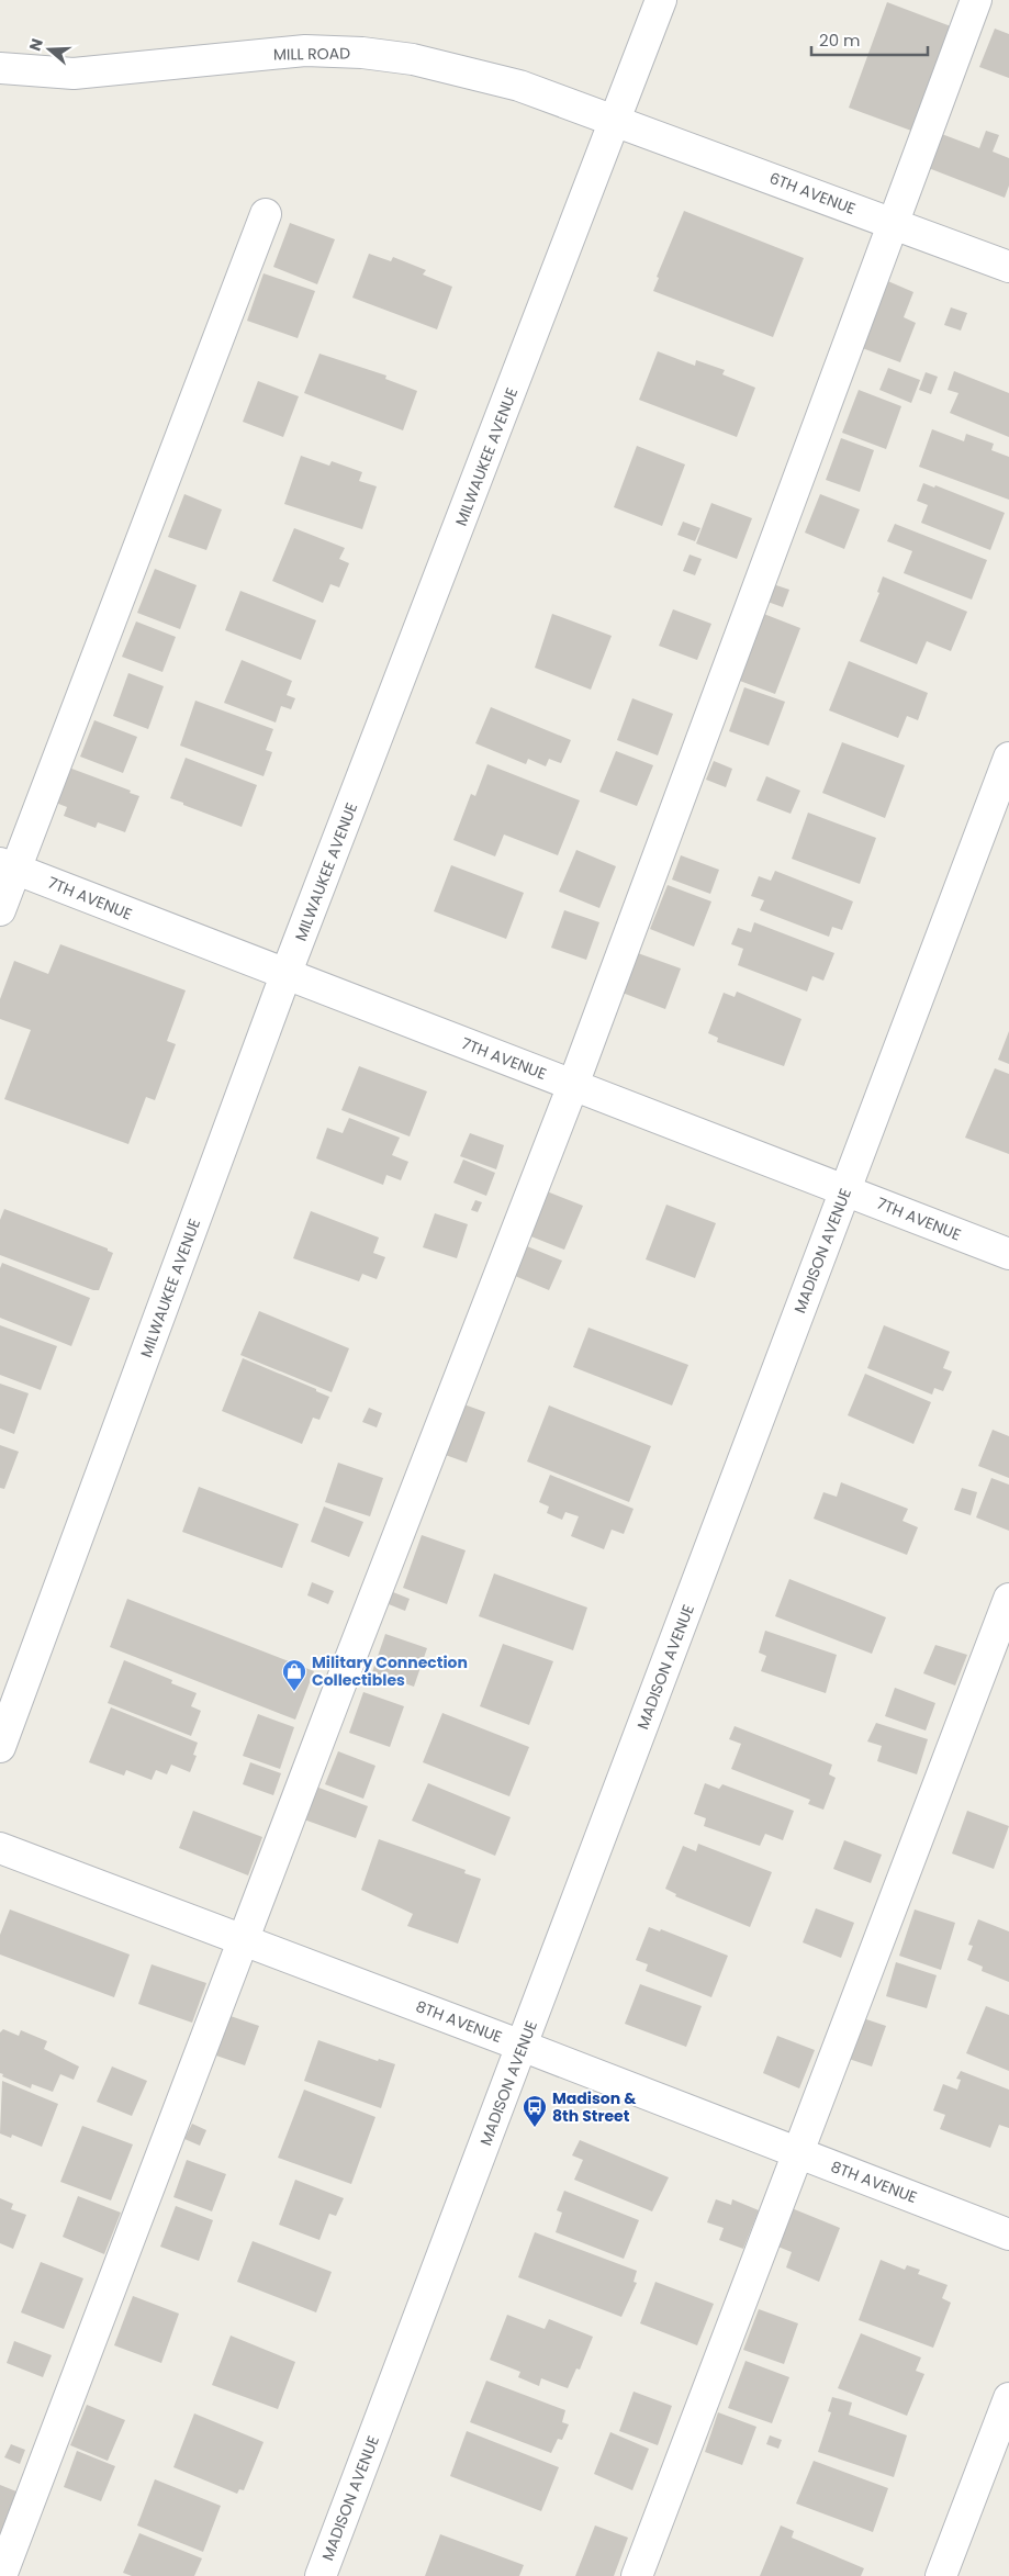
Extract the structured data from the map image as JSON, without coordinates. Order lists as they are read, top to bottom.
{
  "streets": {
    "street": [
      "MILL ROAD",
      "6TH AVENUE",
      "MILWAUKEE AVENUE",
      "7TH AVENUE",
      "MADISON AVENUE",
      "8TH AVENUE"
    ]
  },
  "crossings": [
    ["MILL ROAD", "6TH AVENUE"],
    ["MILL ROAD", "MILWAUKEE AVENUE"],
    ["6TH AVENUE", "MILWAUKEE AVENUE"],
    ["MILWAUKEE AVENUE", "7TH AVENUE"],
    ["7TH AVENUE", "MADISON AVENUE"],
    ["MADISON AVENUE", "8TH AVENUE"]
  ],
  "places": {
    "shop": ["Military Connection Collectibles"],
    "bus stop": ["Madison & 8th Street"]
  },
  "scale_bar": "20 m",
  "north": "left"
}
